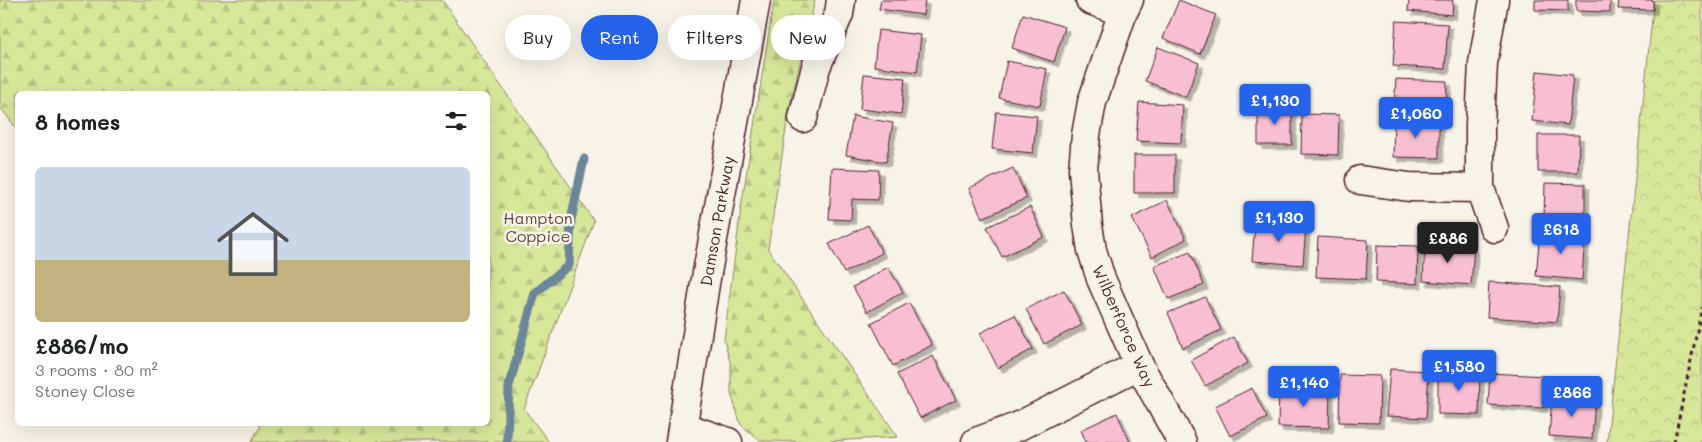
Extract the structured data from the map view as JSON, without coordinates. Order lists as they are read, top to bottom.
{
  "streets": {
    "street": ["Damson Parkway", "Wilberforce Way"]
  },
  "parks": ["Hampton Coppice"],
  "page": {
    "chip": [
      "Buy",
      "Rent",
      "Filters",
      "New"
    ],
    "price": [
      "£1,130",
      "£1,060",
      "£1,130",
      "£618",
      "£886",
      "£1,580",
      "£1,140",
      "£866"
    ],
    "heading": "8 homes",
    "list": [
      {
        "name": "£886/mo",
        "note": "3 rooms · 80 m² · Stoney Close"
      }
    ]
  }
}
